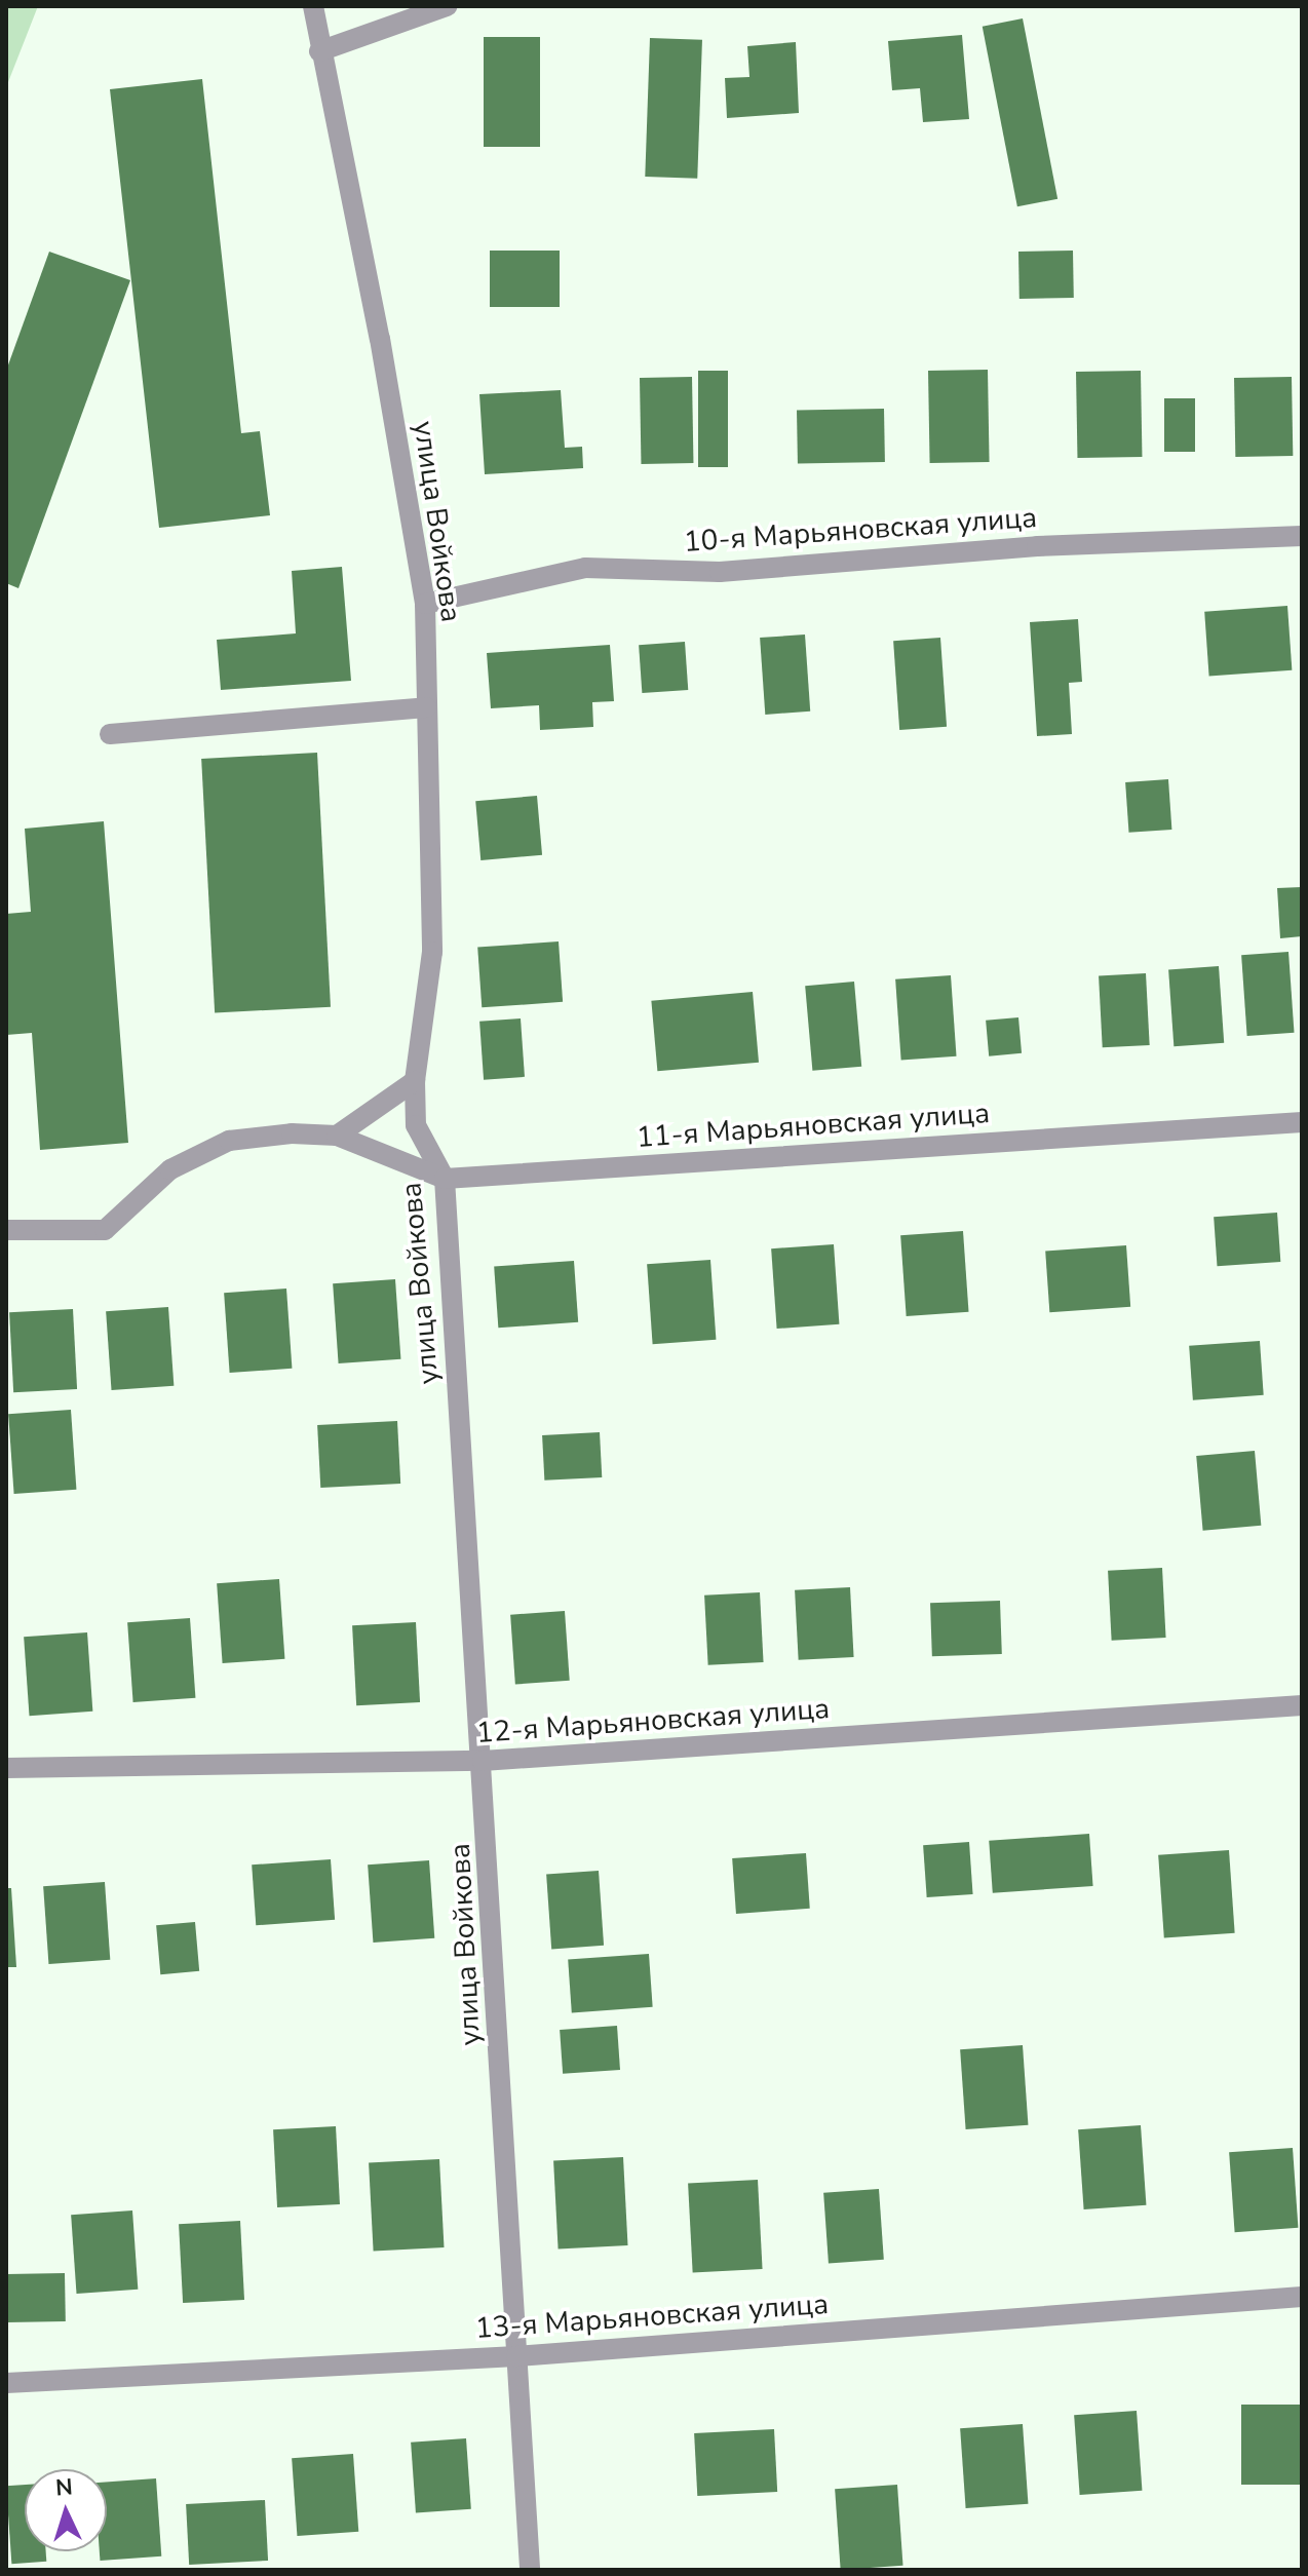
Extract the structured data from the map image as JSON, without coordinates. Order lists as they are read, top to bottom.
{
  "streets": {
    "street": [
      "улица Войкова",
      "10-я Марьяновская улица",
      "11-я Марьяновская улица",
      "12-я Марьяновская улица",
      "13-я Марьяновская улица"
    ]
  },
  "crossings": [
    ["улица Войкова", "10-я Марьяновская улица"],
    ["улица Войкова", "11-я Марьяновская улица"],
    ["улица Войкова", "12-я Марьяновская улица"],
    ["улица Войкова", "13-я Марьяновская улица"]
  ],
  "north": "top"
}
